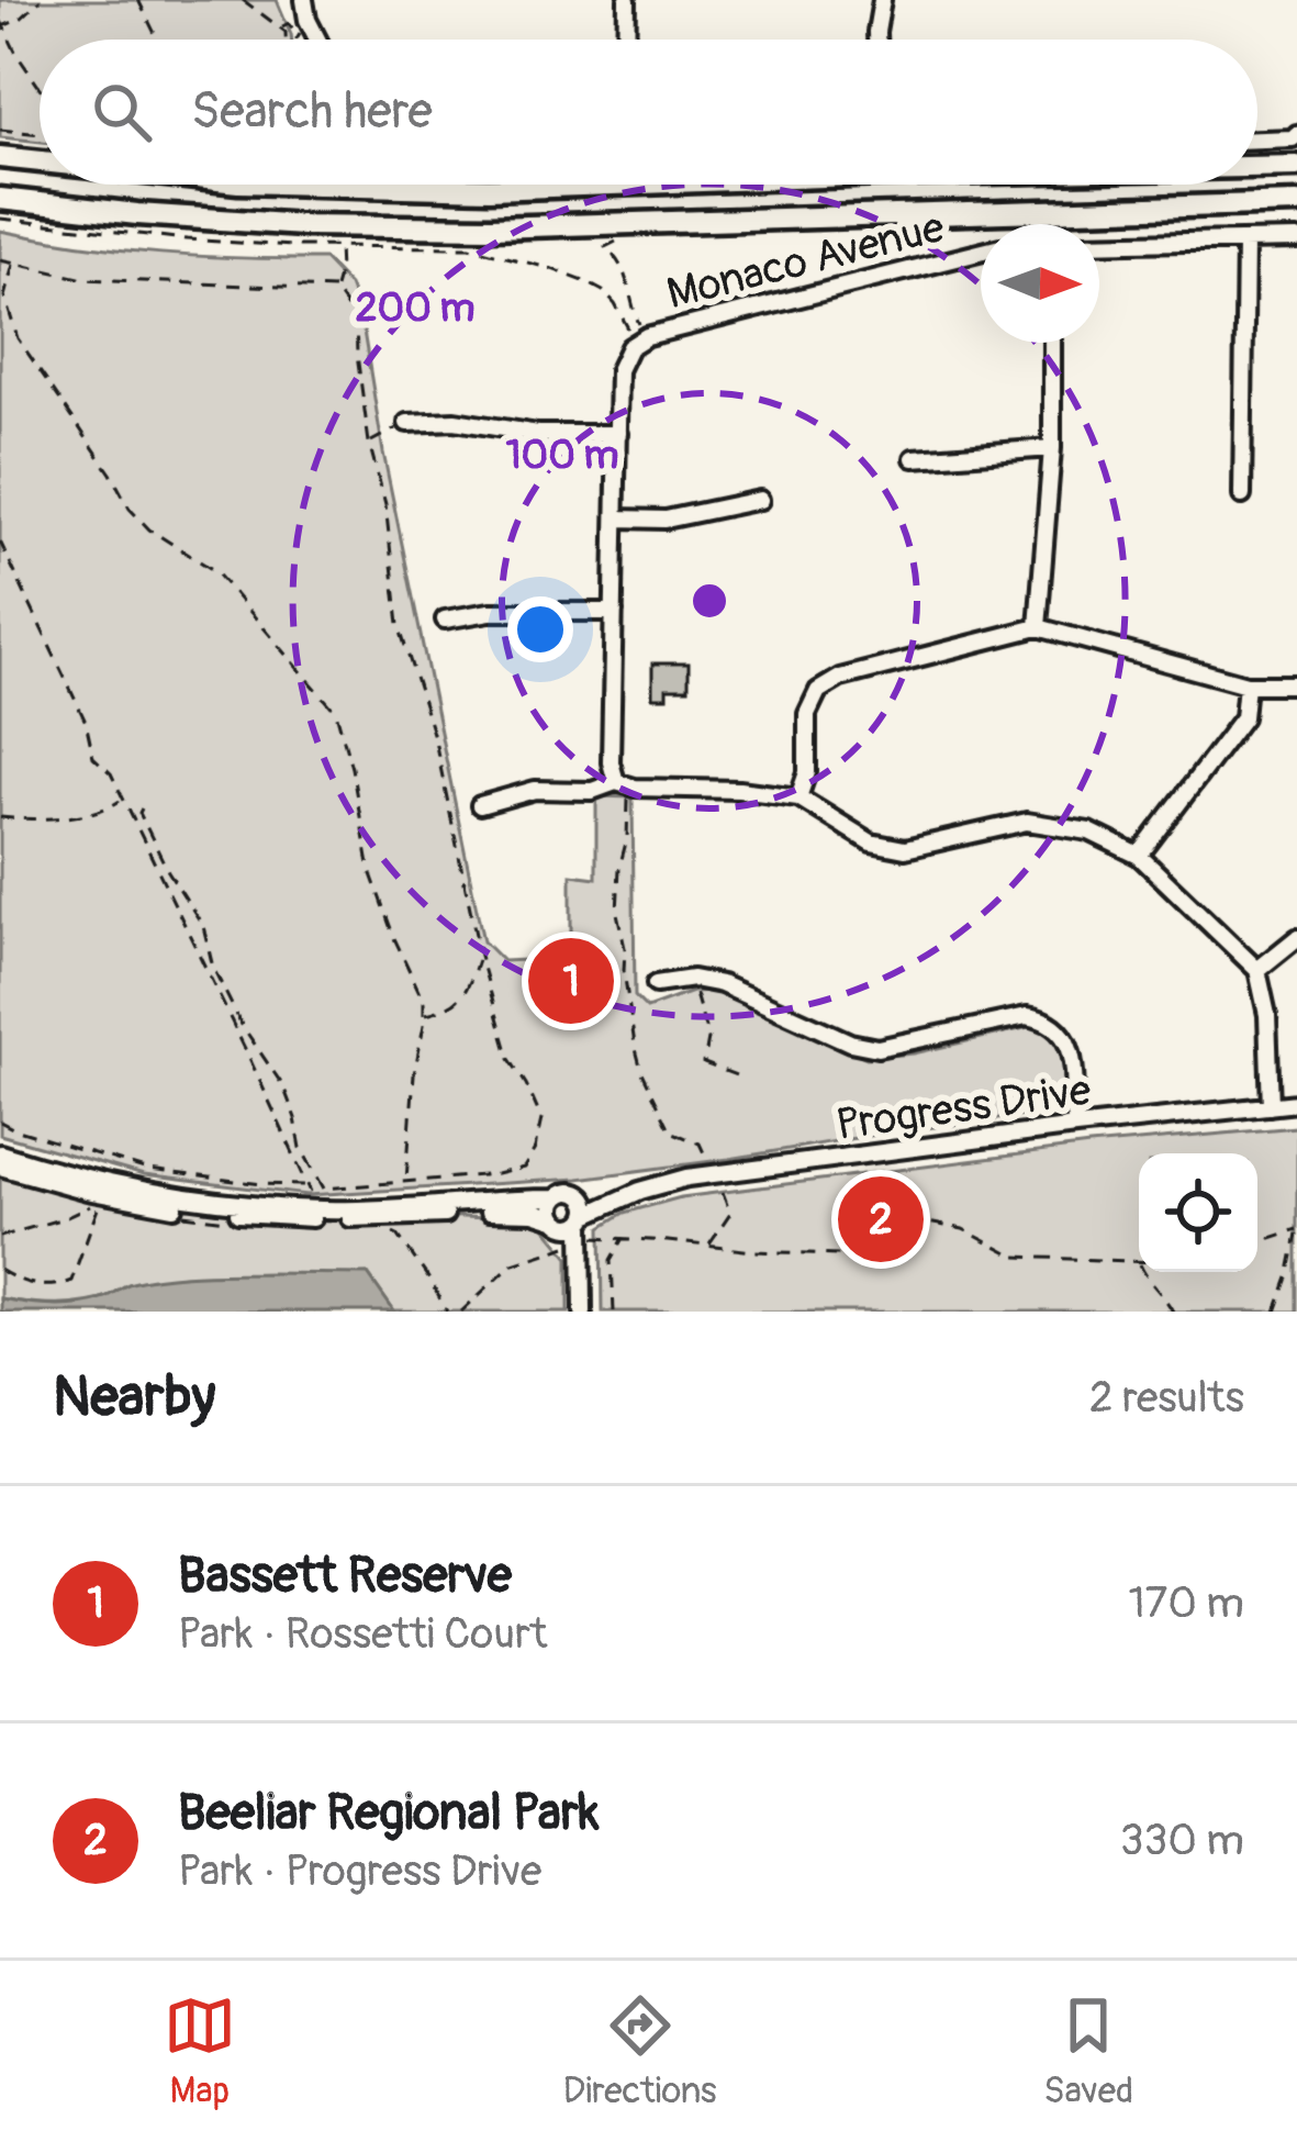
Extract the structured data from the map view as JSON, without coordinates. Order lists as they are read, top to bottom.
{
  "streets": {
    "street": ["Monaco Avenue", "Progress Drive"]
  },
  "north": "right",
  "page": {
    "search": "Search here",
    "pins": ["1", "2"],
    "heading": ["Nearby", "2 results"],
    "list": [
      {
        "mark": "1",
        "name": "Bassett Reserve",
        "note": "Park · Rossetti Court",
        "value": "170 m"
      },
      {
        "mark": "2",
        "name": "Beeliar Regional Park",
        "note": "Park · Progress Drive",
        "value": "330 m"
      }
    ],
    "nav": ["Map", "Directions", "Saved"]
  },
  "rings": ["200 m", "100 m"]
}
